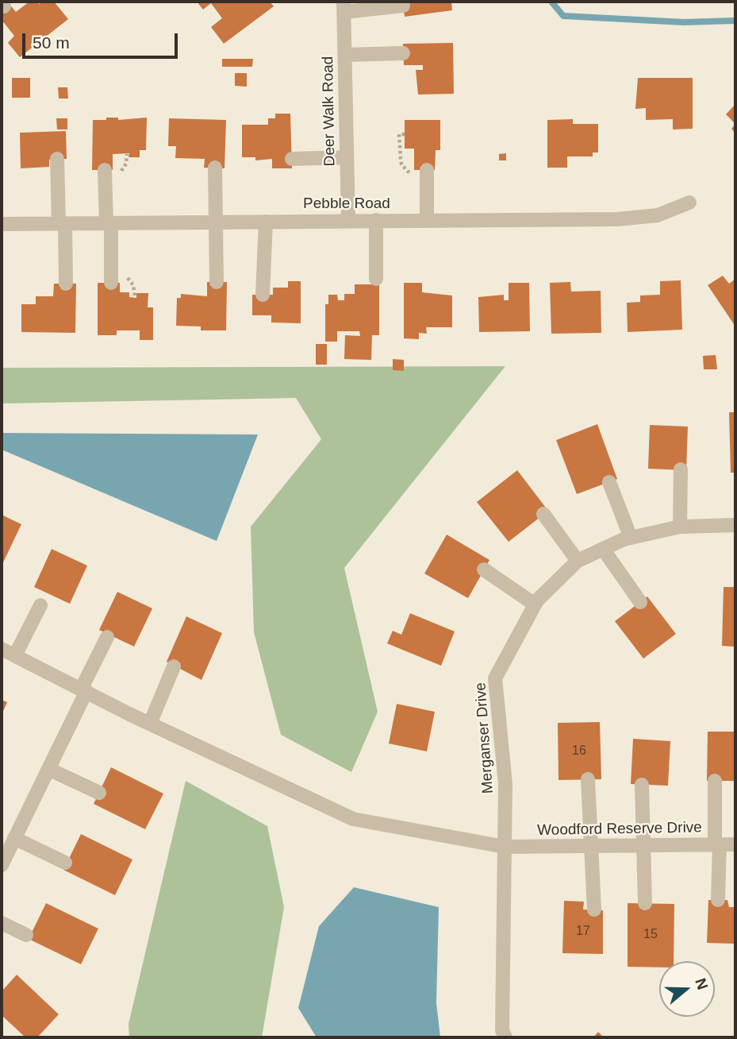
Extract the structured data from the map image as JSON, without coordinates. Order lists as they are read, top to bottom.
{
  "streets": {
    "street": [
      "Deer Walk Road",
      "Pebble Road",
      "Merganser Drive",
      "Woodford Reserve Drive"
    ]
  },
  "crossings": [
    ["Deer Walk Road", "Pebble Road"],
    ["Merganser Drive", "Woodford Reserve Drive"]
  ],
  "house_numbers": ["16", "17", "15"],
  "scale_bar": "50 m",
  "north": "right"
}
